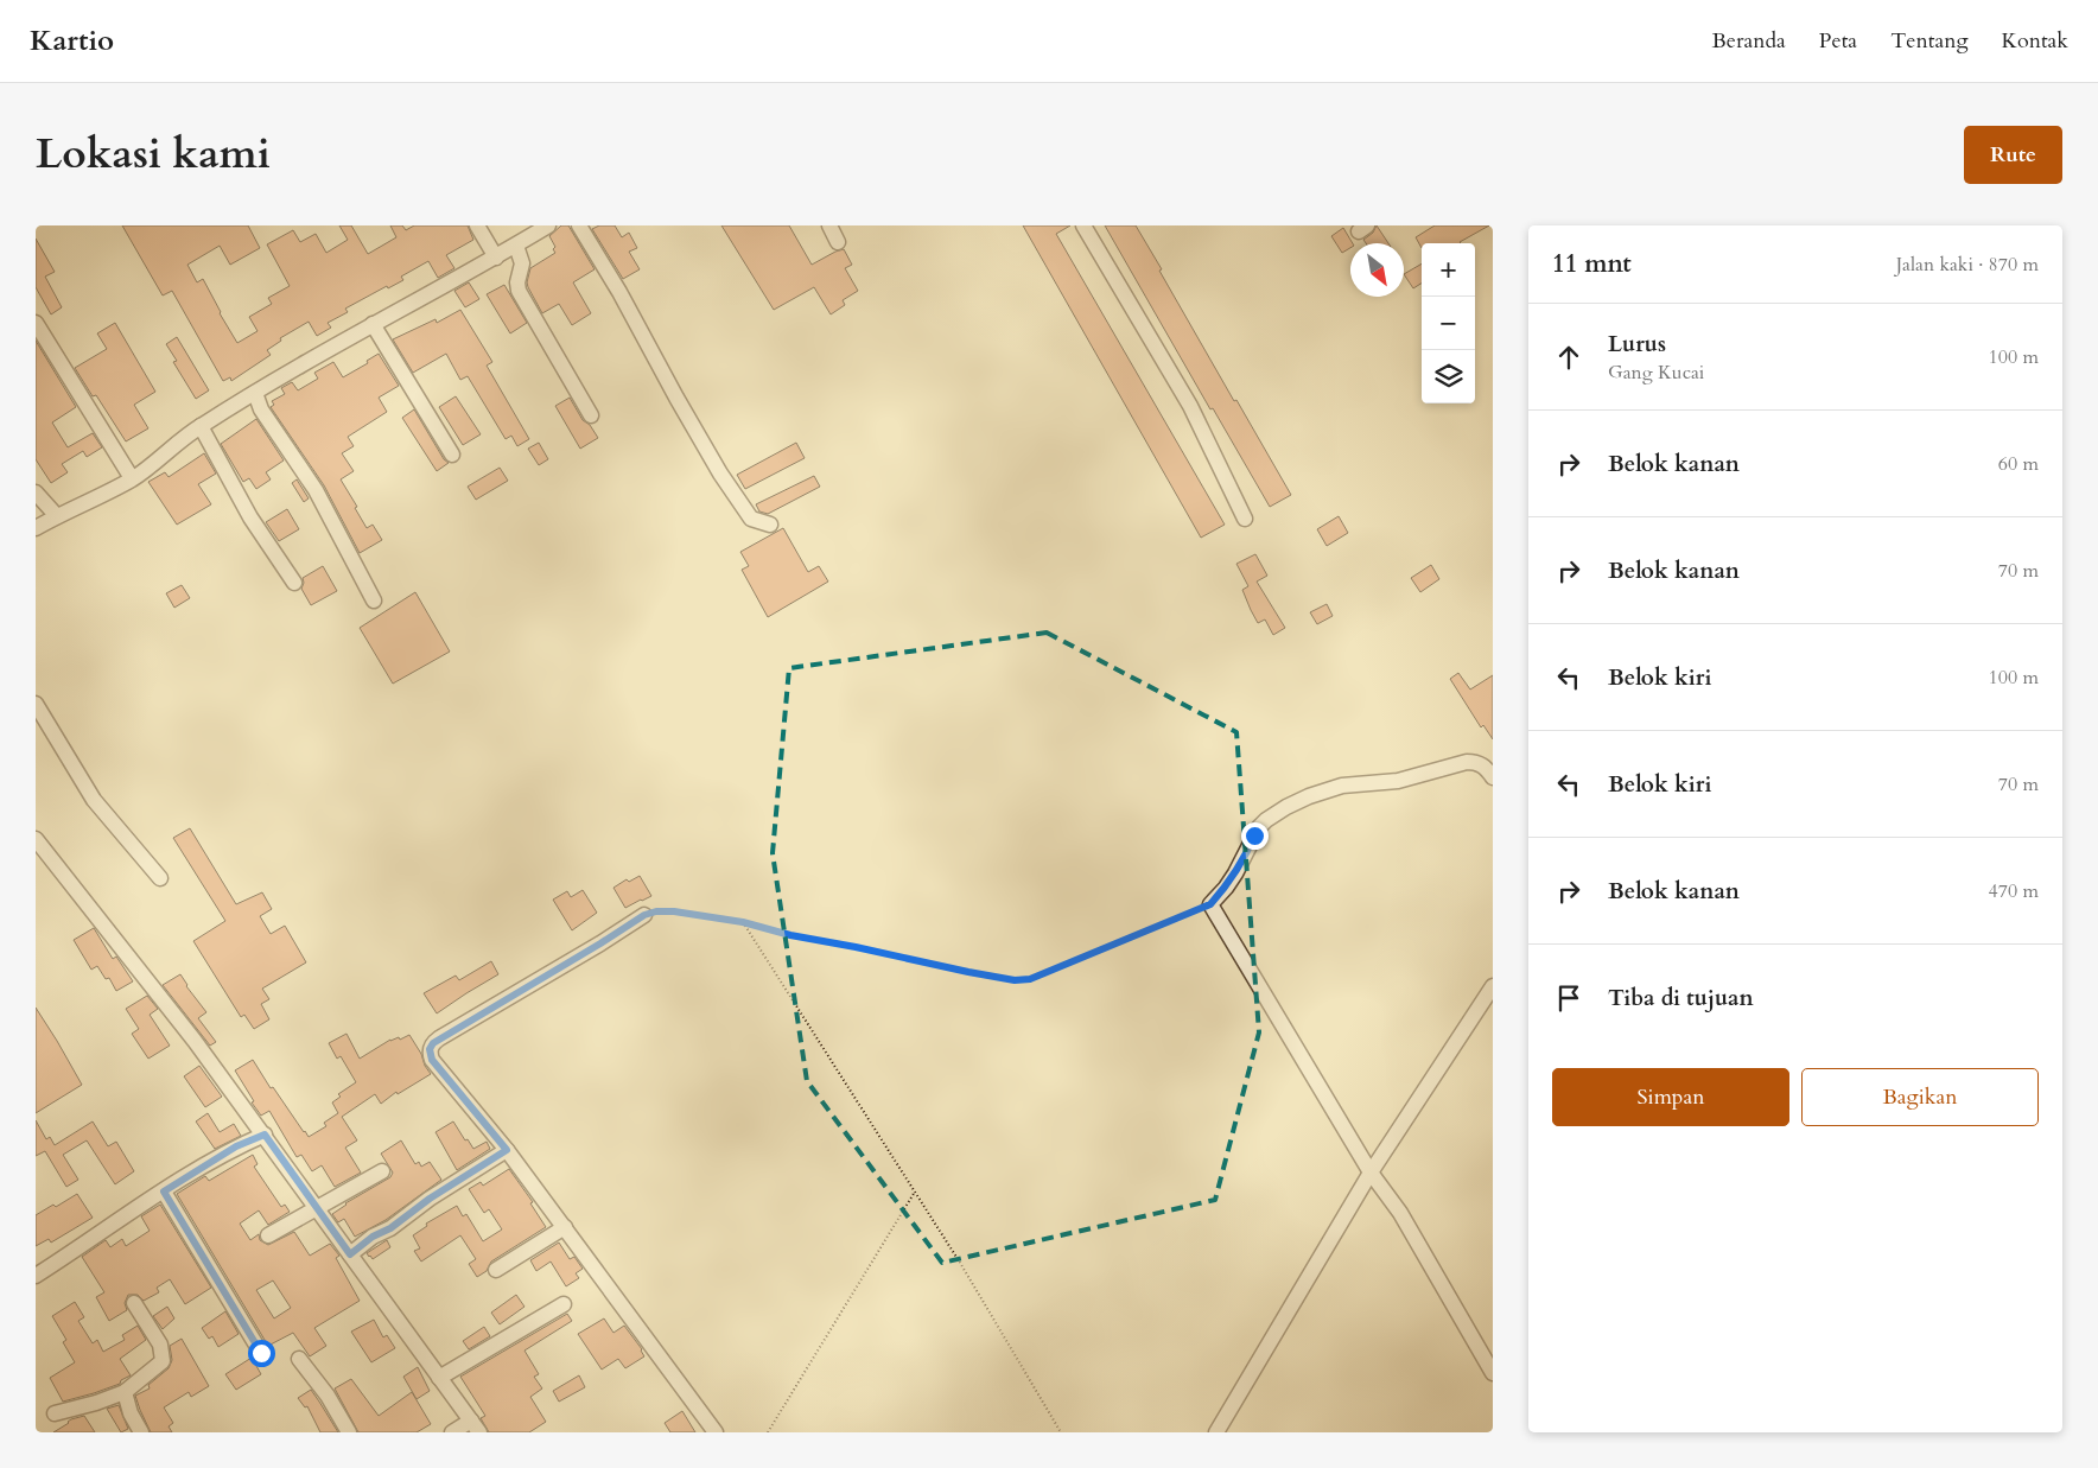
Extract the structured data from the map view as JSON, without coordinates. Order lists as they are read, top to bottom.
{
  "north": "bottom right",
  "page": {
    "header": "Kartio",
    "nav": [
      "Beranda",
      "Peta",
      "Tentang",
      "Kontak"
    ],
    "title": "Lokasi kami",
    "buttons": [
      "Rute",
      ["Simpan", "Bagikan"]
    ],
    "heading": ["11 mnt", "Jalan kaki · 870 m"],
    "map_buttons": ["+", "−"],
    "list": [
      ["Lurus", "Gang Kucai", "100 m"],
      ["Belok kanan", "60 m"],
      ["Belok kanan", "70 m"],
      ["Belok kiri", "100 m"],
      ["Belok kiri", "70 m"],
      ["Belok kanan", "470 m"],
      "Tiba di tujuan"
    ]
  }
}
